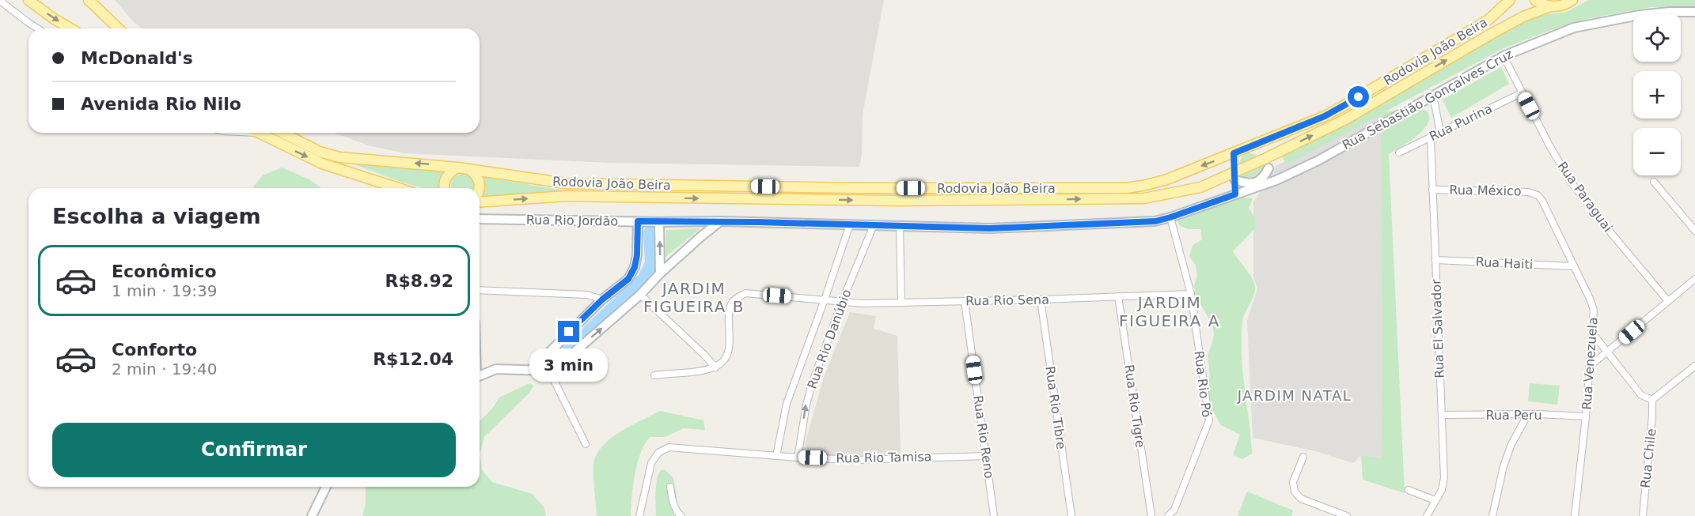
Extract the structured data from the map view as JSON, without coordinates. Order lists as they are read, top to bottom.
{
  "streets": {
    "main road": ["Rodovia João Beira"],
    "street": [
      "Rua Sebastião Gonçalves Cruz",
      "Rua Purina",
      "Rua México",
      "Rua Paraguai",
      "Rua Rio Jordão",
      "Rua Haiti",
      "Rua Rio Sena",
      "Rua El Salvador",
      "Rua Rio Danúbio",
      "Rua Venezuela",
      "Rua Rio Pó",
      "Rua Rio Tigre",
      "Rua Rio Tibre",
      "Rua Peru",
      "Rua Rio Reno",
      "Rua Rio Tamisa",
      "Rua Chile"
    ]
  },
  "crossings": [
    ["Rua Sebastião Gonçalves Cruz", "Rua Paraguai"],
    ["Rua Sebastião Gonçalves Cruz", "Rua Rio Jordão"],
    ["Rua Purina", "Rua Paraguai"],
    ["Rua Purina", "Rua El Salvador"],
    ["Rua México", "Rua El Salvador"],
    ["Rua México", "Rua Venezuela"],
    ["Rua Rio Jordão", "Rua Rio Danúbio"],
    ["Rua Rio Jordão", "Rua Rio Pó"],
    ["Rua Haiti", "Rua El Salvador"],
    ["Rua Haiti", "Rua Venezuela"],
    ["Rua Rio Sena", "Rua Rio Danúbio"],
    ["Rua Rio Sena", "Rua Rio Pó"],
    ["Rua Rio Sena", "Rua Rio Tigre"],
    ["Rua Rio Sena", "Rua Rio Tibre"],
    ["Rua Rio Sena", "Rua Rio Reno"],
    ["Rua El Salvador", "Rua Peru"],
    ["Rua Rio Danúbio", "Rua Rio Tamisa"],
    ["Rua Venezuela", "Rua Peru"],
    ["Rua Rio Reno", "Rua Rio Tamisa"]
  ],
  "districts": ["JARDIM FIGUEIRA B", "JARDIM FIGUEIRA A", "JARDIM NATAL"],
  "page": {
    "map_buttons": ["+", "−"],
    "banner": ["McDonald's", "Avenida Rio Nilo"],
    "heading": "Escolha a viagem",
    "list": [
      {
        "name": "Econômico",
        "note": "1 min · 19:39",
        "value": "R$8.92"
      },
      {
        "name": "Conforto",
        "note": "2 min · 19:40",
        "value": "R$12.04"
      }
    ],
    "bubble": "3 min",
    "buttons": "Confirmar"
  }
}
